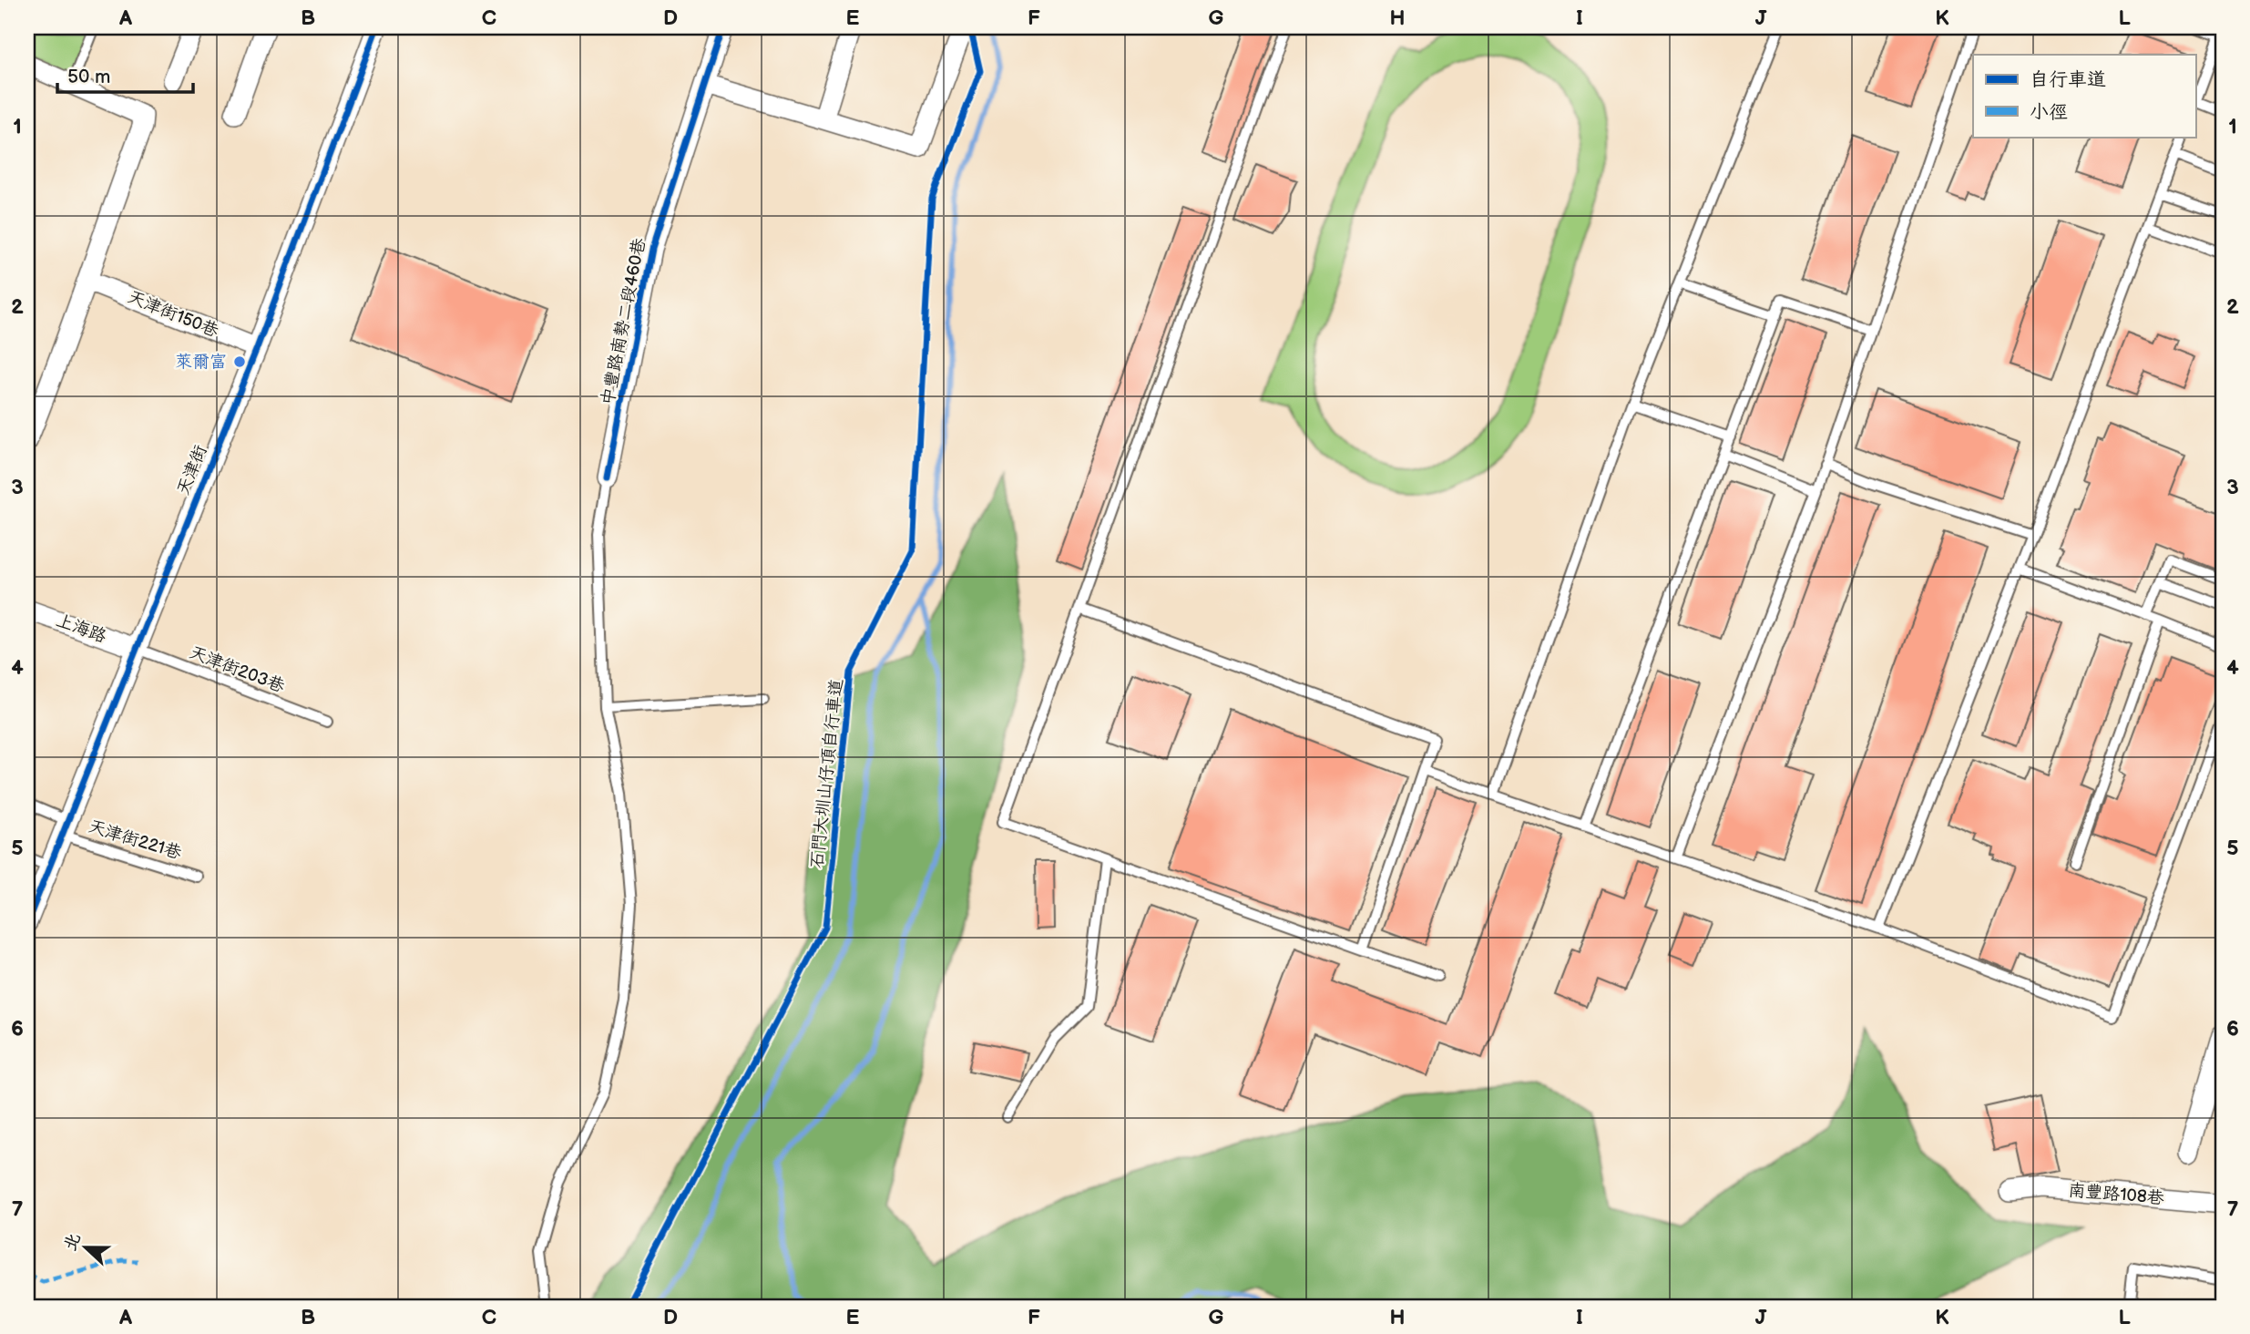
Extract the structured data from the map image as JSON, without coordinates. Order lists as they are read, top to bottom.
{
  "streets": {
    "street": [
      "天津街150巷",
      "中豐路南勢二段460巷",
      "天津街",
      "上海路",
      "南豐路108巷"
    ],
    "lane": ["天津街203巷", "天津街221巷"],
    "cycle path": ["石門大圳山仔頂自行車道"]
  },
  "crossings": [
    ["天津街150巷", "天津街"],
    ["天津街", "上海路"],
    ["天津街", "天津街203巷"],
    ["天津街", "天津街221巷"],
    ["上海路", "天津街203巷"]
  ],
  "places": ["萊爾富"],
  "legend": ["自行車道", "小徑"],
  "scale_bar": "50 m",
  "north": "left",
  "grid": {
    "columns": [
      "A",
      "B",
      "C",
      "D",
      "E",
      "F",
      "G",
      "H",
      "I",
      "J",
      "K",
      "L"
    ],
    "rows": [
      "1",
      "2",
      "3",
      "4",
      "5",
      "6",
      "7"
    ]
  }
}
